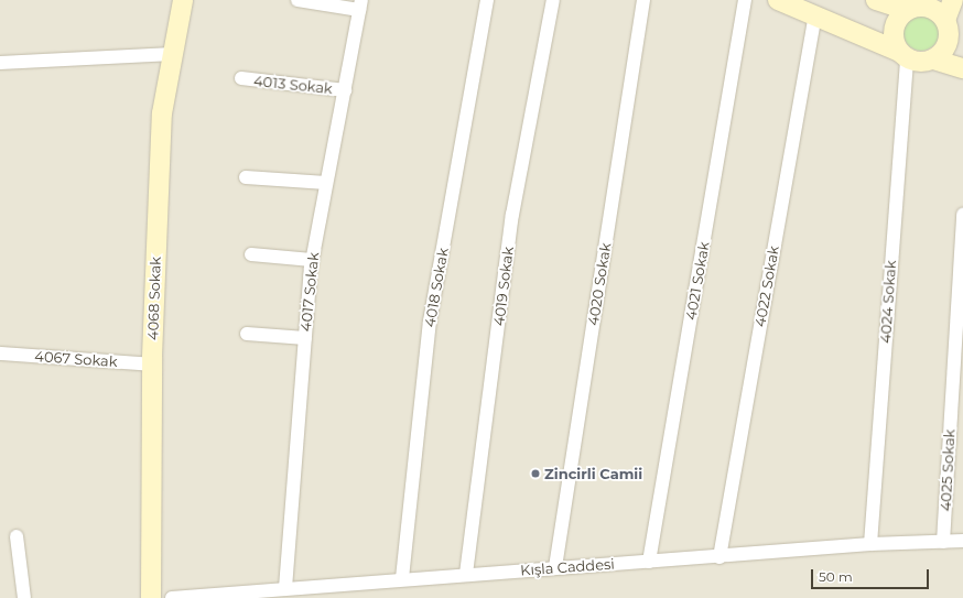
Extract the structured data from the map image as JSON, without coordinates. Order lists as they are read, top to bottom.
{
  "streets": {
    "main road": ["4068 Sokak"],
    "street": [
      "4013 Sokak",
      "4021 Sokak",
      "4020 Sokak",
      "4019 Sokak",
      "4022 Sokak",
      "4018 Sokak",
      "4017 Sokak",
      "4024 Sokak",
      "4067 Sokak",
      "4025 Sokak",
      "Kışla Caddesi"
    ]
  },
  "crossings": [
    ["4013 Sokak", "4017 Sokak"],
    ["4021 Sokak", "Kışla Caddesi"],
    ["4020 Sokak", "Kışla Caddesi"],
    ["4019 Sokak", "Kışla Caddesi"],
    ["4022 Sokak", "Kışla Caddesi"],
    ["4018 Sokak", "Kışla Caddesi"],
    ["4017 Sokak", "Kışla Caddesi"],
    ["4068 Sokak", "4067 Sokak"],
    ["4024 Sokak", "Kışla Caddesi"],
    ["4025 Sokak", "Kışla Caddesi"]
  ],
  "places": ["Zincirli Camii"],
  "scale_bar": "50 m"
}
